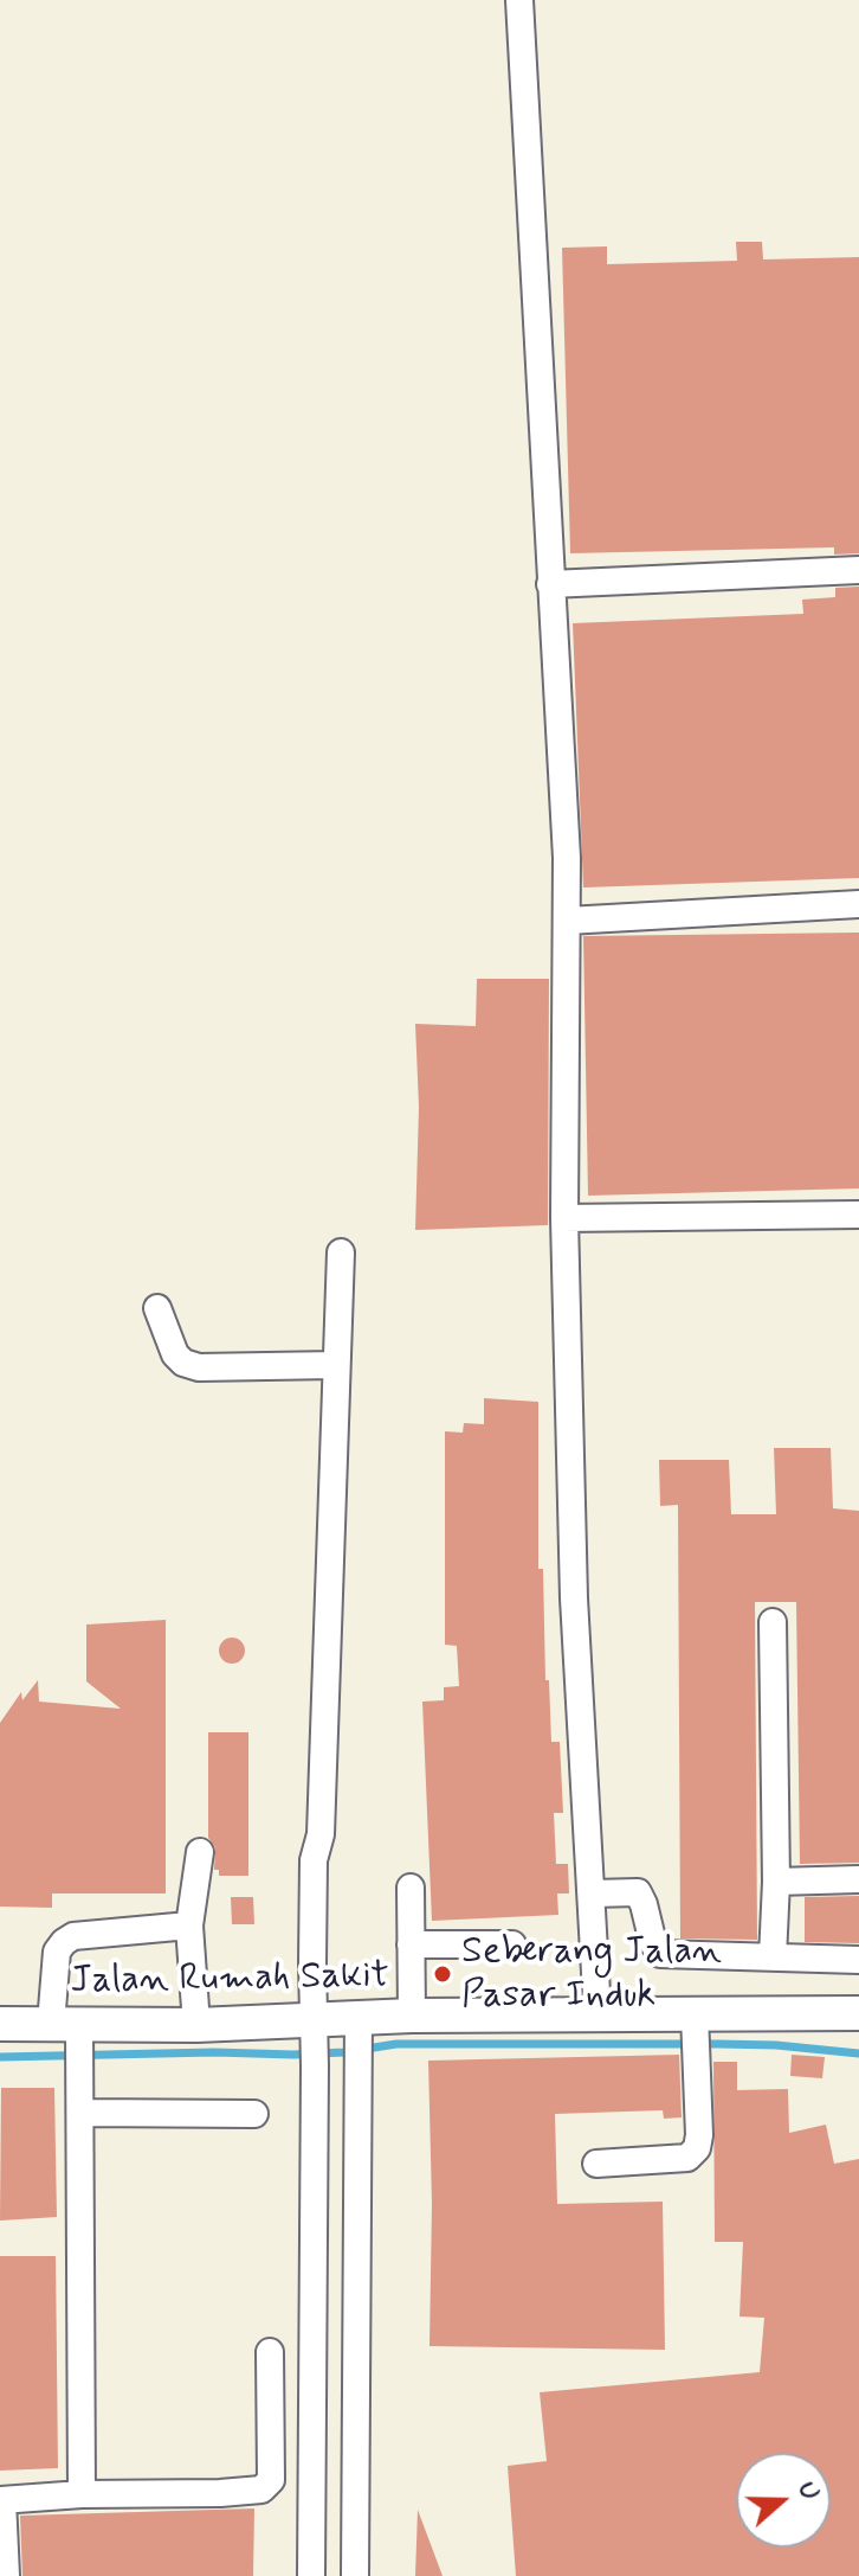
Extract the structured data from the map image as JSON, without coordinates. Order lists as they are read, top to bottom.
{
  "streets": {
    "main road": ["Jalan Rumah Sakit"]
  },
  "places": ["Seberang Jalan Pasar Induk"],
  "north": "right"
}
